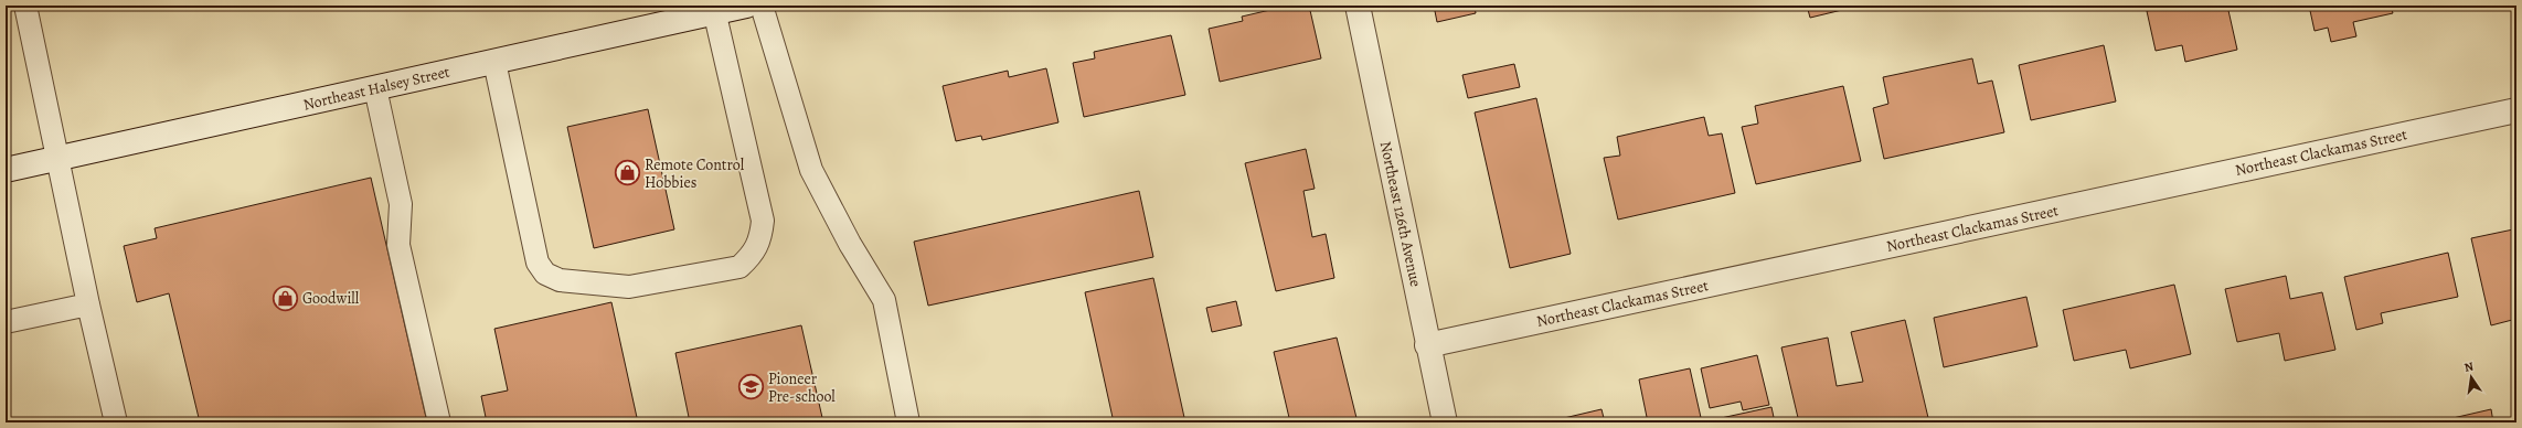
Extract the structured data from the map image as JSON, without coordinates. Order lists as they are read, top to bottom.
{
  "streets": {
    "street": ["Northeast Halsey Street", "Northeast Clackamas Street", "Northeast 126th Avenue"]
  },
  "crossings": [
    ["Northeast Clackamas Street", "Northeast 126th Avenue"]
  ],
  "places": {
    "shop": ["Remote Control Hobbies", "Goodwill"],
    "school or university": ["Pioneer Pre-school"]
  },
  "north": "top"
}
